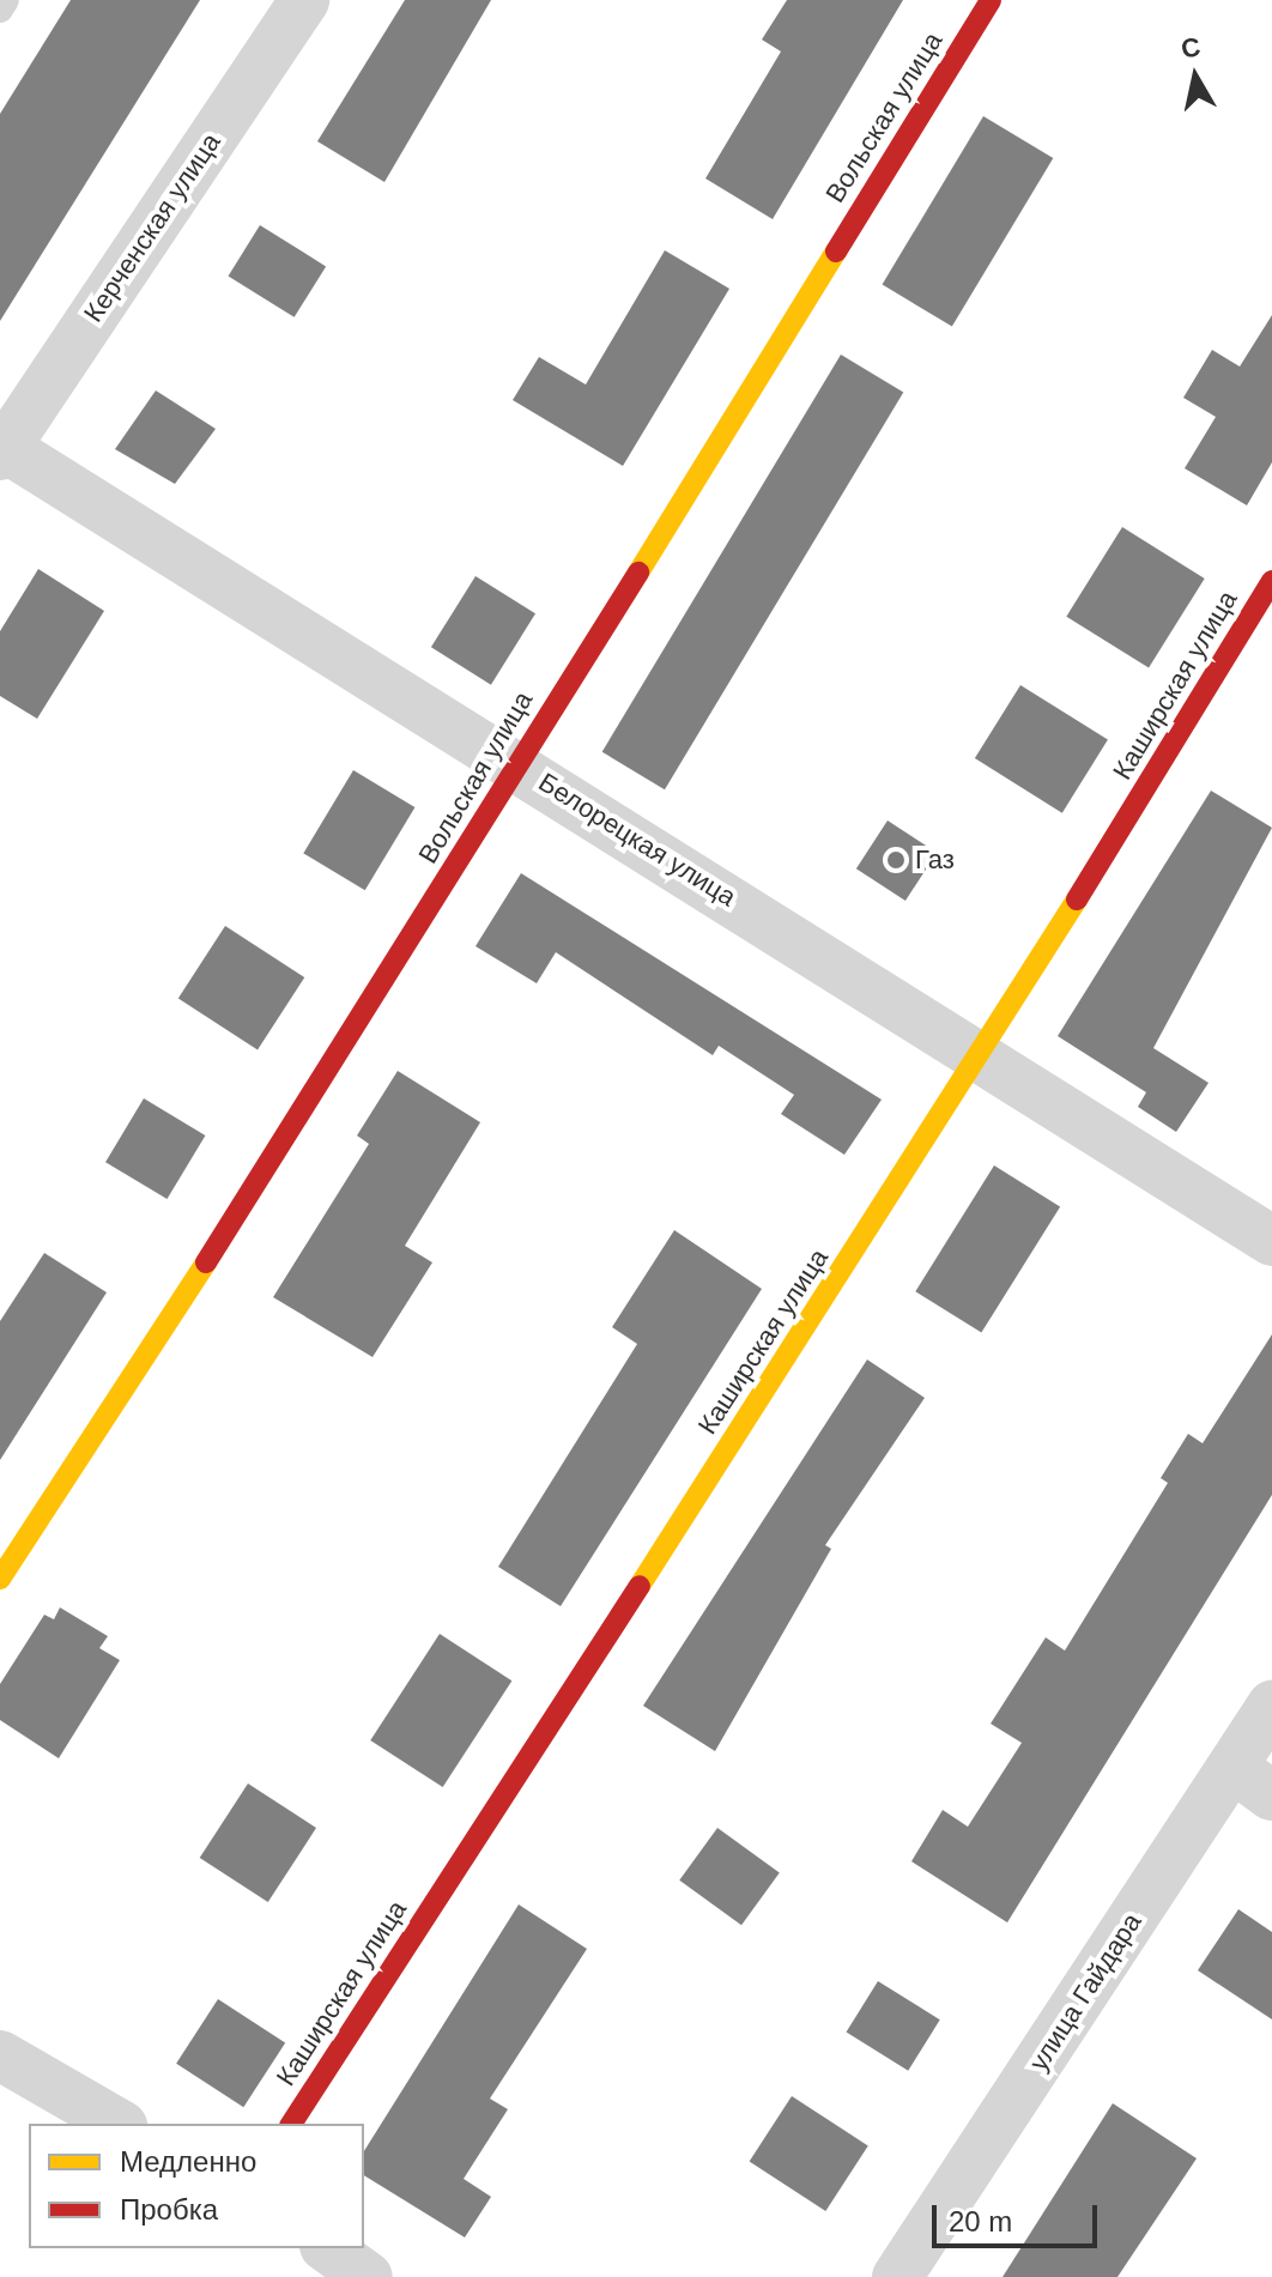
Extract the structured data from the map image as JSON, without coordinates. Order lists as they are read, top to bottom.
{
  "streets": {
    "street": [
      "Вольская улица",
      "Керченская улица",
      "Каширская улица",
      "Белорецкая улица",
      "улица Гайдара"
    ]
  },
  "crossings": [
    ["Вольская улица", "Белорецкая улица"],
    ["Керченская улица", "Белорецкая улица"],
    ["Каширская улица", "Белорецкая улица"]
  ],
  "places": ["Газ"],
  "legend": ["Медленно", "Пробка"],
  "scale_bar": "20 m",
  "north": "top"
}
